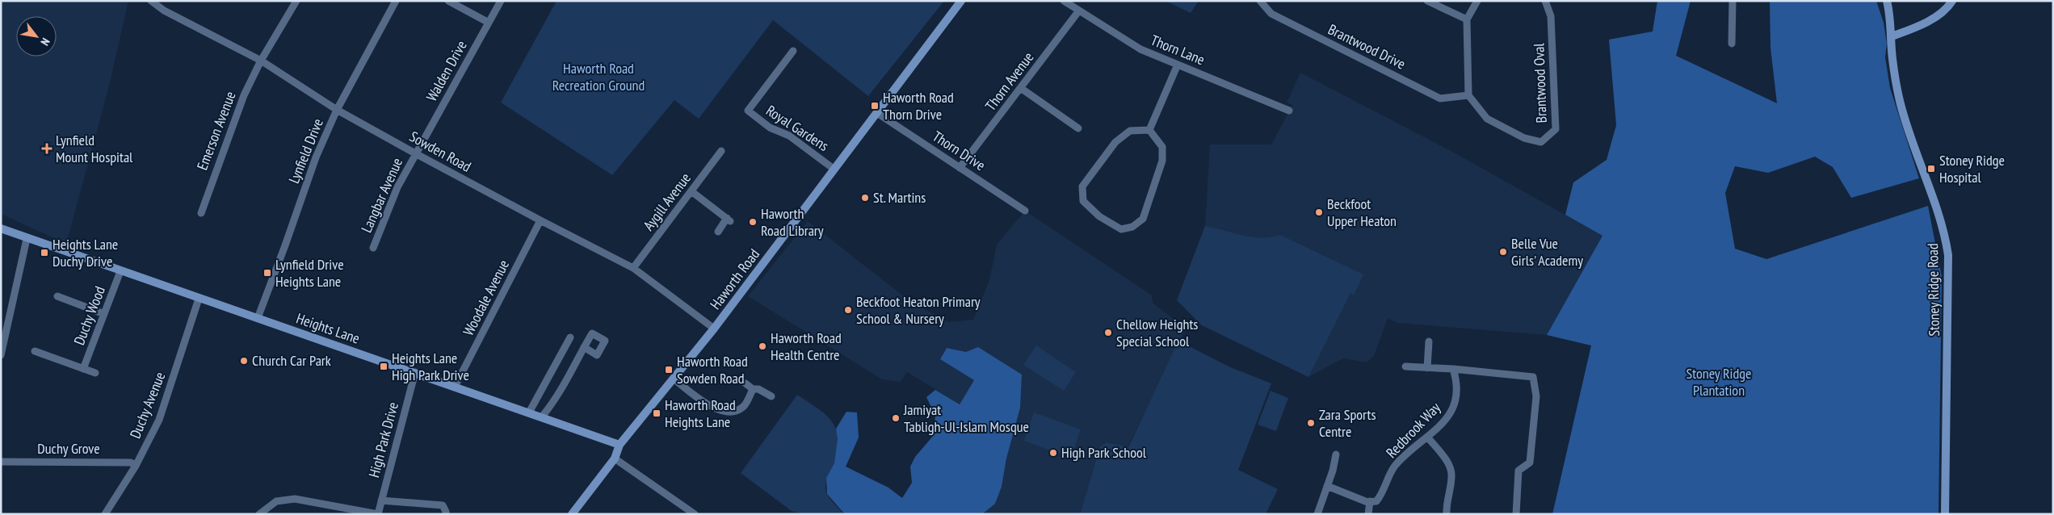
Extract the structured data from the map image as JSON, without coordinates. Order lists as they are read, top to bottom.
{
  "streets": {
    "street": [
      "Brantwood Drive",
      "Thorn Lane",
      "Walden Drive",
      "Thorn Avenue",
      "Brantwood Oval",
      "Royal Gardens",
      "Emerson Avenue",
      "Lynfield Drive",
      "Thorn Drive",
      "Sowden Road",
      "Langbar Avenue",
      "Aygill Avenue",
      "Haworth Road",
      "Stoney Ridge Road",
      "Woodale Avenue",
      "Duchy Wood",
      "Heights Lane",
      "Duchy Avenue",
      "Redbrook Way",
      "High Park Drive",
      "Duchy Grove"
    ]
  },
  "crossings": [
    ["Brantwood Drive", "Brantwood Oval"],
    ["Thorn Lane", "Thorn Avenue"],
    ["Walden Drive", "Sowden Road"],
    ["Walden Drive", "Langbar Avenue"],
    ["Thorn Avenue", "Thorn Drive"],
    ["Royal Gardens", "Haworth Road"],
    ["Emerson Avenue", "Sowden Road"],
    ["Lynfield Drive", "Sowden Road"],
    ["Lynfield Drive", "Heights Lane"],
    ["Thorn Drive", "Haworth Road"],
    ["Sowden Road", "Langbar Avenue"],
    ["Sowden Road", "Aygill Avenue"],
    ["Sowden Road", "Haworth Road"],
    ["Sowden Road", "Woodale Avenue"],
    ["Haworth Road", "Heights Lane"],
    ["Woodale Avenue", "Heights Lane"],
    ["Duchy Wood", "Heights Lane"],
    ["Heights Lane", "Duchy Avenue"],
    ["Heights Lane", "High Park Drive"],
    ["Duchy Avenue", "Duchy Grove"]
  ],
  "parks": ["Haworth Road Recreation Ground", "Stoney Ridge Plantation"],
  "places": {
    "transit": [
      "Haworth Road Thorn Drive",
      "Stoney Ridge Hospital",
      "Heights Lane Duchy Drive",
      "Lynfield Drive Heights Lane",
      "Heights Lane High Park Drive",
      "Haworth Road Sowden Road",
      "Haworth Road Heights Lane"
    ],
    "health": ["Lynfield Mount Hospital"],
    "other": [
      "St. Martins",
      "Beckfoot Upper Heaton",
      "Haworth Road Library",
      "Belle Vue Girls' Academy",
      "Beckfoot Heaton Primary School & Nursery",
      "Chellow Heights Special School",
      "Haworth Road Health Centre",
      "Church Car Park",
      "Jamiyat Tabligh-Ul-Islam Mosque",
      "Zara Sports Centre",
      "High Park School"
    ]
  },
  "north": "bottom right"
}
